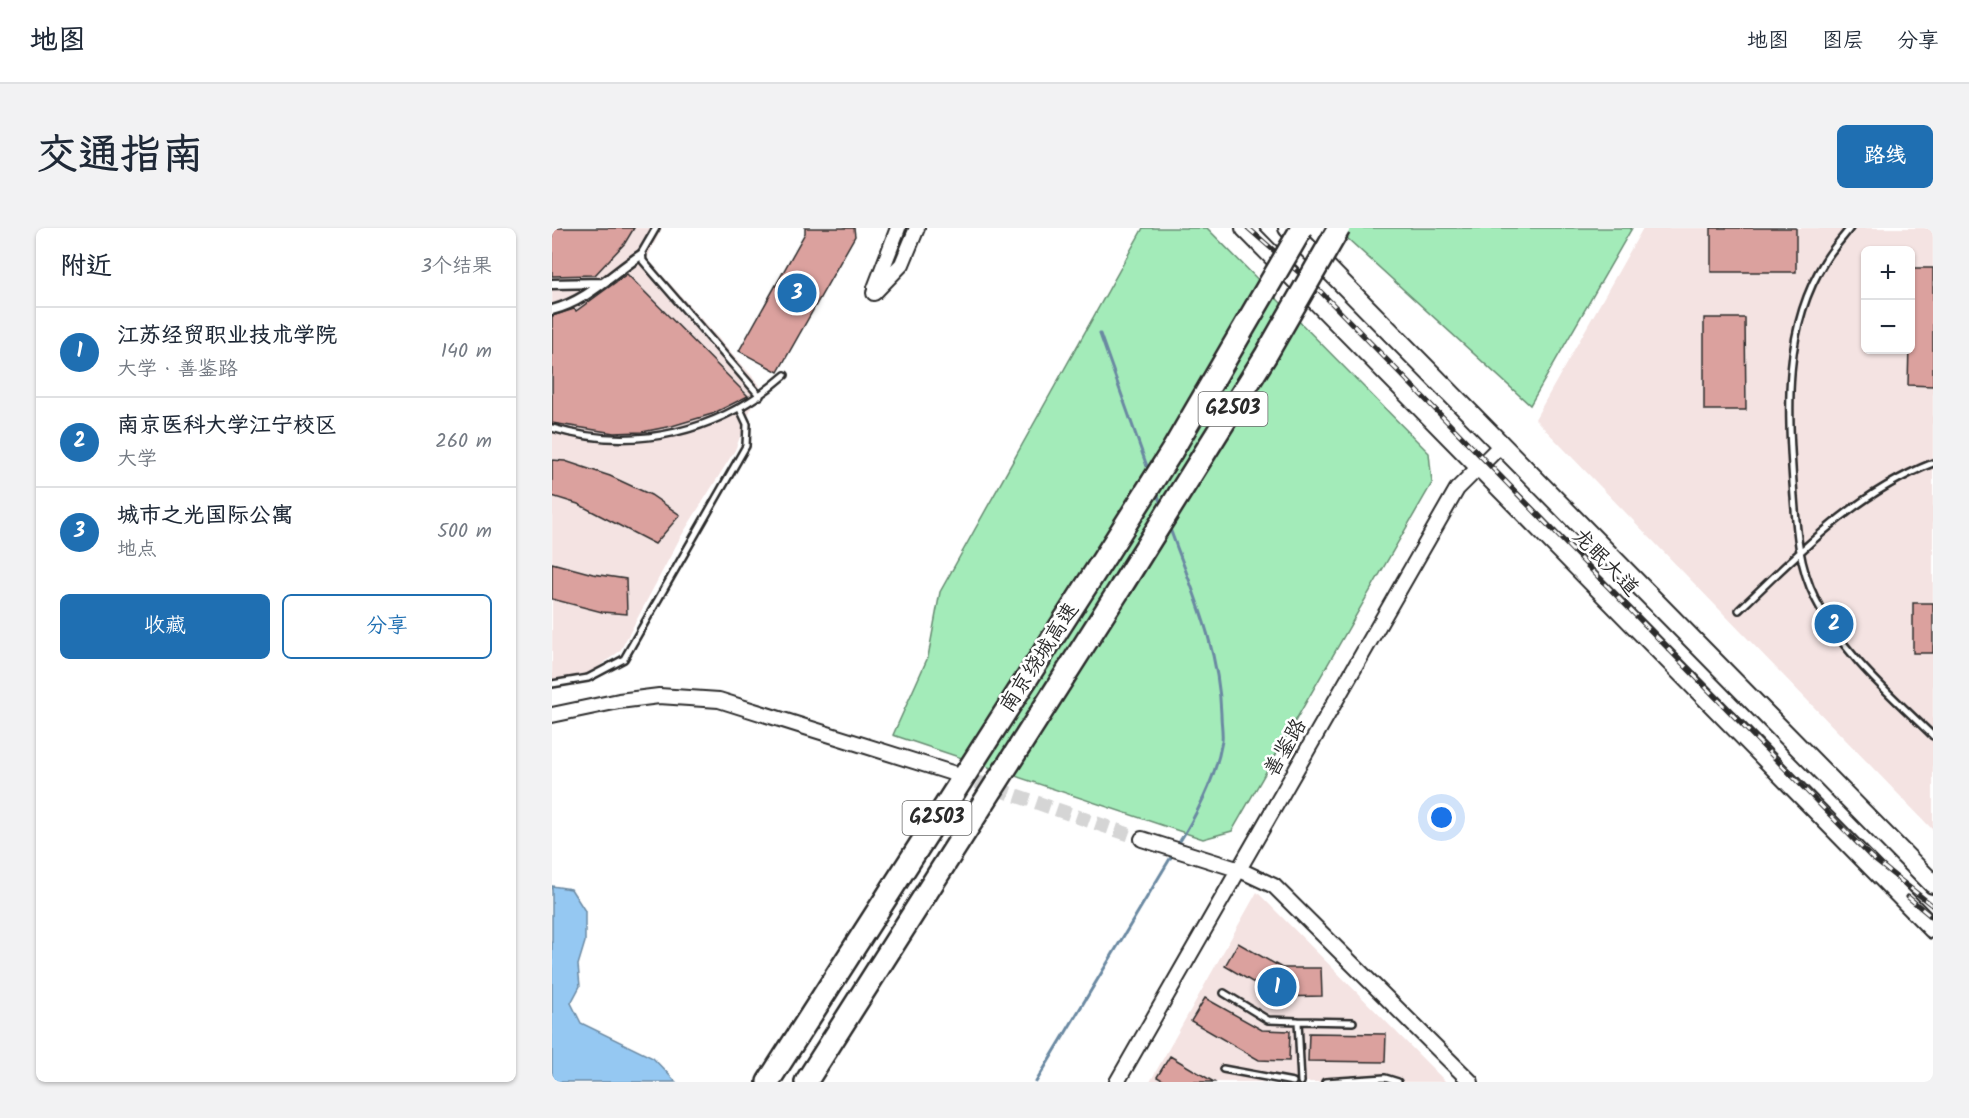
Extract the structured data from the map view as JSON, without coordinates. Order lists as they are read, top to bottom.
{
  "streets": {
    "highway": ["G2503", "南京绕城高速"],
    "main road": ["龙眠大道"],
    "street": ["善鉴路"]
  },
  "crossings": [
    ["龙眠大道", "善鉴路"]
  ],
  "page": {
    "header": "地图",
    "nav": ["地图", "图层", "分享"],
    "title": "交通指南",
    "buttons": [
      "路线",
      ["收藏", "分享"]
    ],
    "heading": ["附近", "3个结果"],
    "map_buttons": ["+", "−"],
    "pins": ["3", "2", "1"],
    "list": [
      {
        "mark": "1",
        "name": "江苏经贸职业技术学院",
        "note": "大学 · 善鉴路",
        "value": "140 m"
      },
      {
        "mark": "2",
        "name": "南京医科大学江宁校区",
        "note": "大学",
        "value": "260 m"
      },
      {
        "mark": "3",
        "name": "城市之光国际公寓",
        "note": "地点",
        "value": "500 m"
      }
    ]
  }
}
